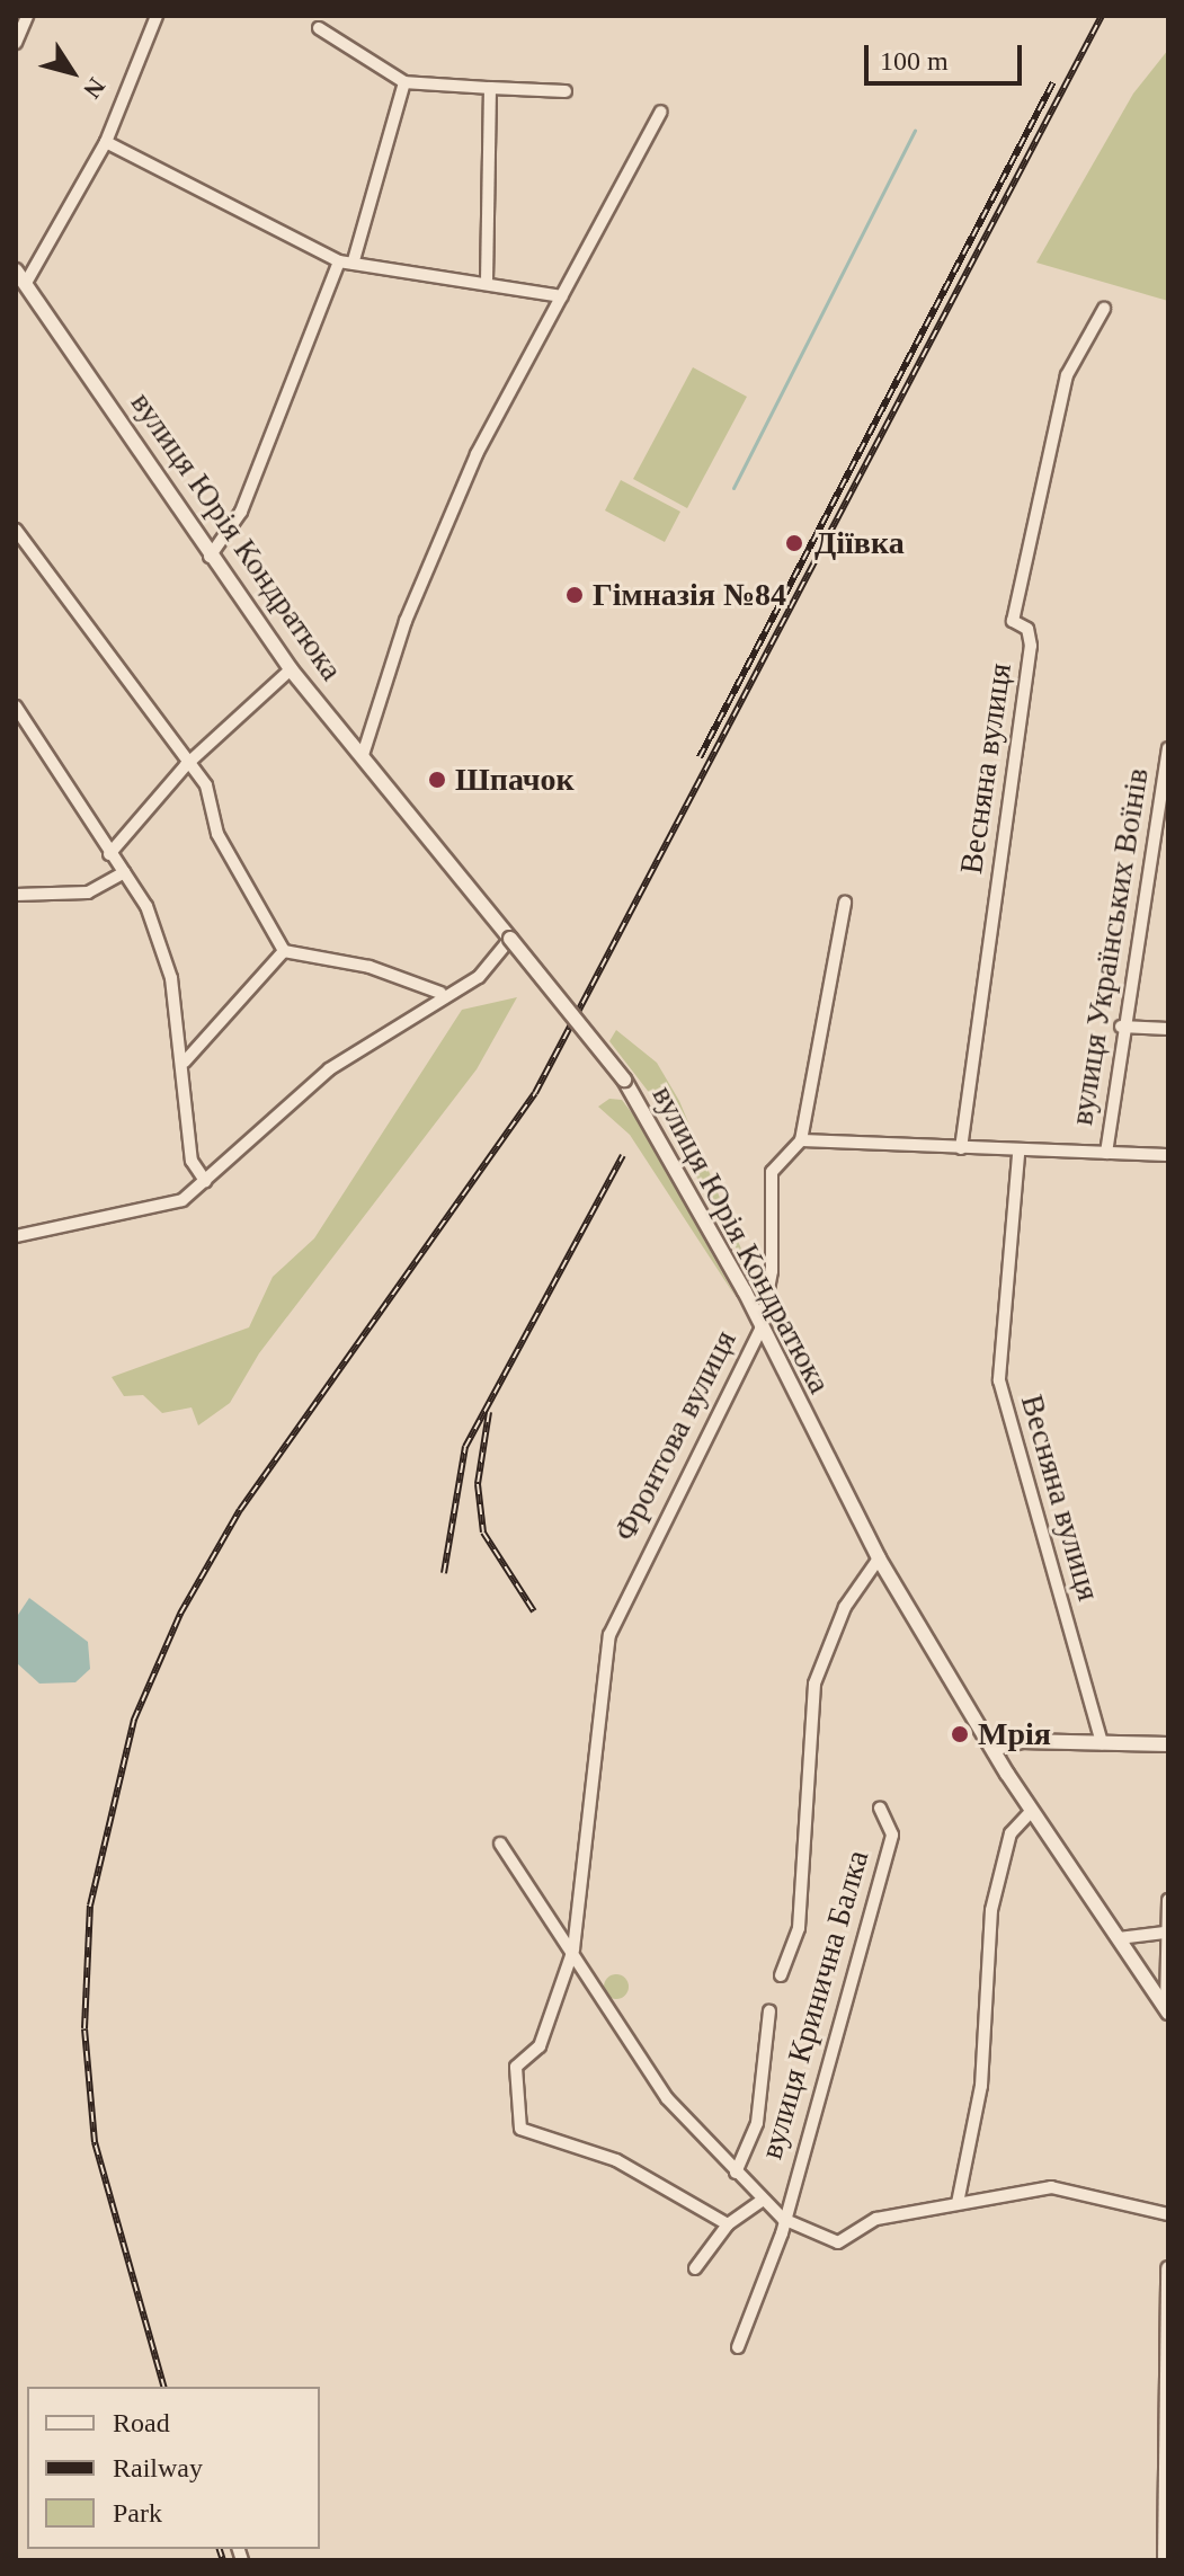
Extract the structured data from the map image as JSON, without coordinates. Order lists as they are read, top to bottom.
{
  "streets": {
    "street": [
      "вулиця Юрія Кондратюка",
      "Весняна вулиця",
      "вулиця Українських Воїнів",
      "Фронтова вулиця",
      "вулиця Кринична Балка"
    ]
  },
  "crossings": [
    ["вулиця Юрія Кондратюка", "Фронтова вулиця"],
    ["Фронтова вулиця", "вулиця Кринична Балка"]
  ],
  "places": [
    "Діївка",
    "Гімназія №84",
    "Шпачок",
    "Мрія"
  ],
  "legend": ["Road", "Railway", "Park"],
  "scale_bar": "100 m",
  "north": "bottom right"
}
